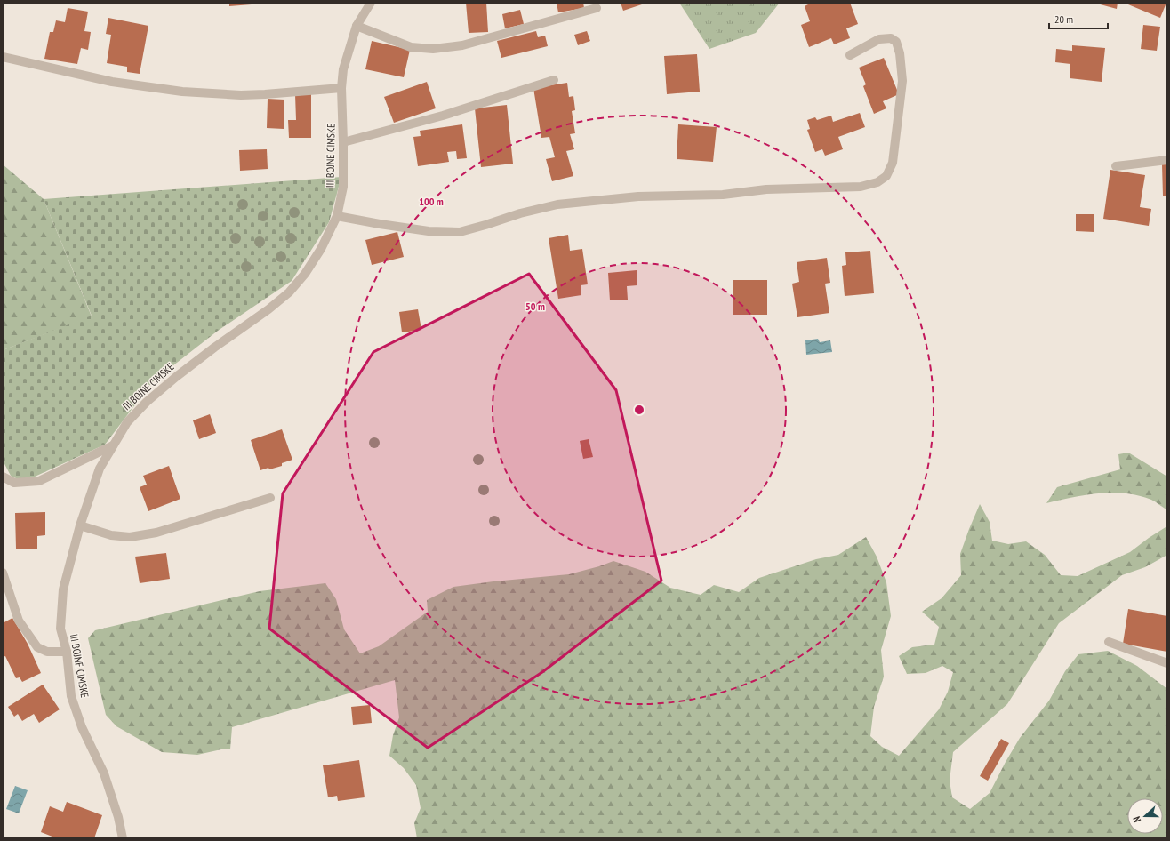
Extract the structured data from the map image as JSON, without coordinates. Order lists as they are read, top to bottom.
{
  "streets": {
    "street": ["III BOJNE CIMSKE"]
  },
  "scale_bar": "20 m",
  "north": "left",
  "rings": ["100 m", "50 m"]
}
